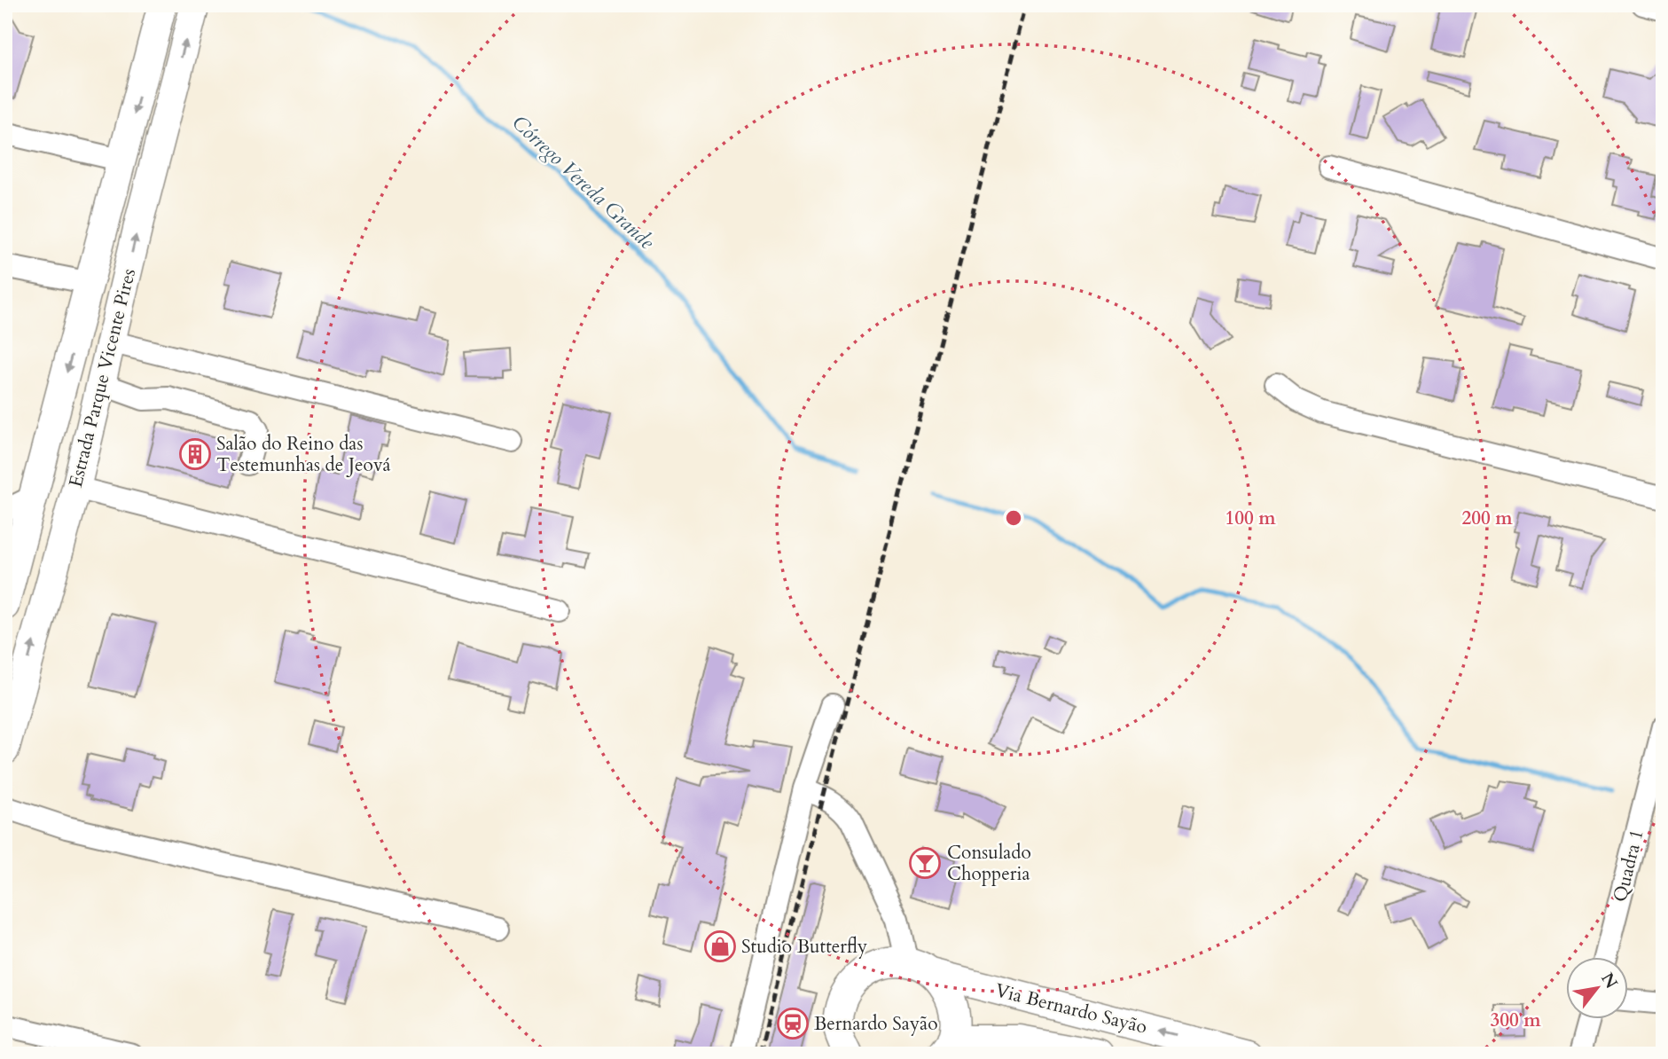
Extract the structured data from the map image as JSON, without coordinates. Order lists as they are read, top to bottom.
{
  "streets": {
    "main road": ["Estrada Parque Vicente Pires", "Via Bernardo Sayão"],
    "street": ["Quadra 1"]
  },
  "water": ["Córrego Vereda Grande"],
  "places": {
    "building": ["Salão do Reino das Testemunhas de Jeová"],
    "bar": ["Consulado Chopperia"],
    "shop": ["Studio Butterfly"],
    "station": ["Bernardo Sayão"]
  },
  "north": "top right",
  "rings": ["100 m", "200 m", "300 m"]
}
